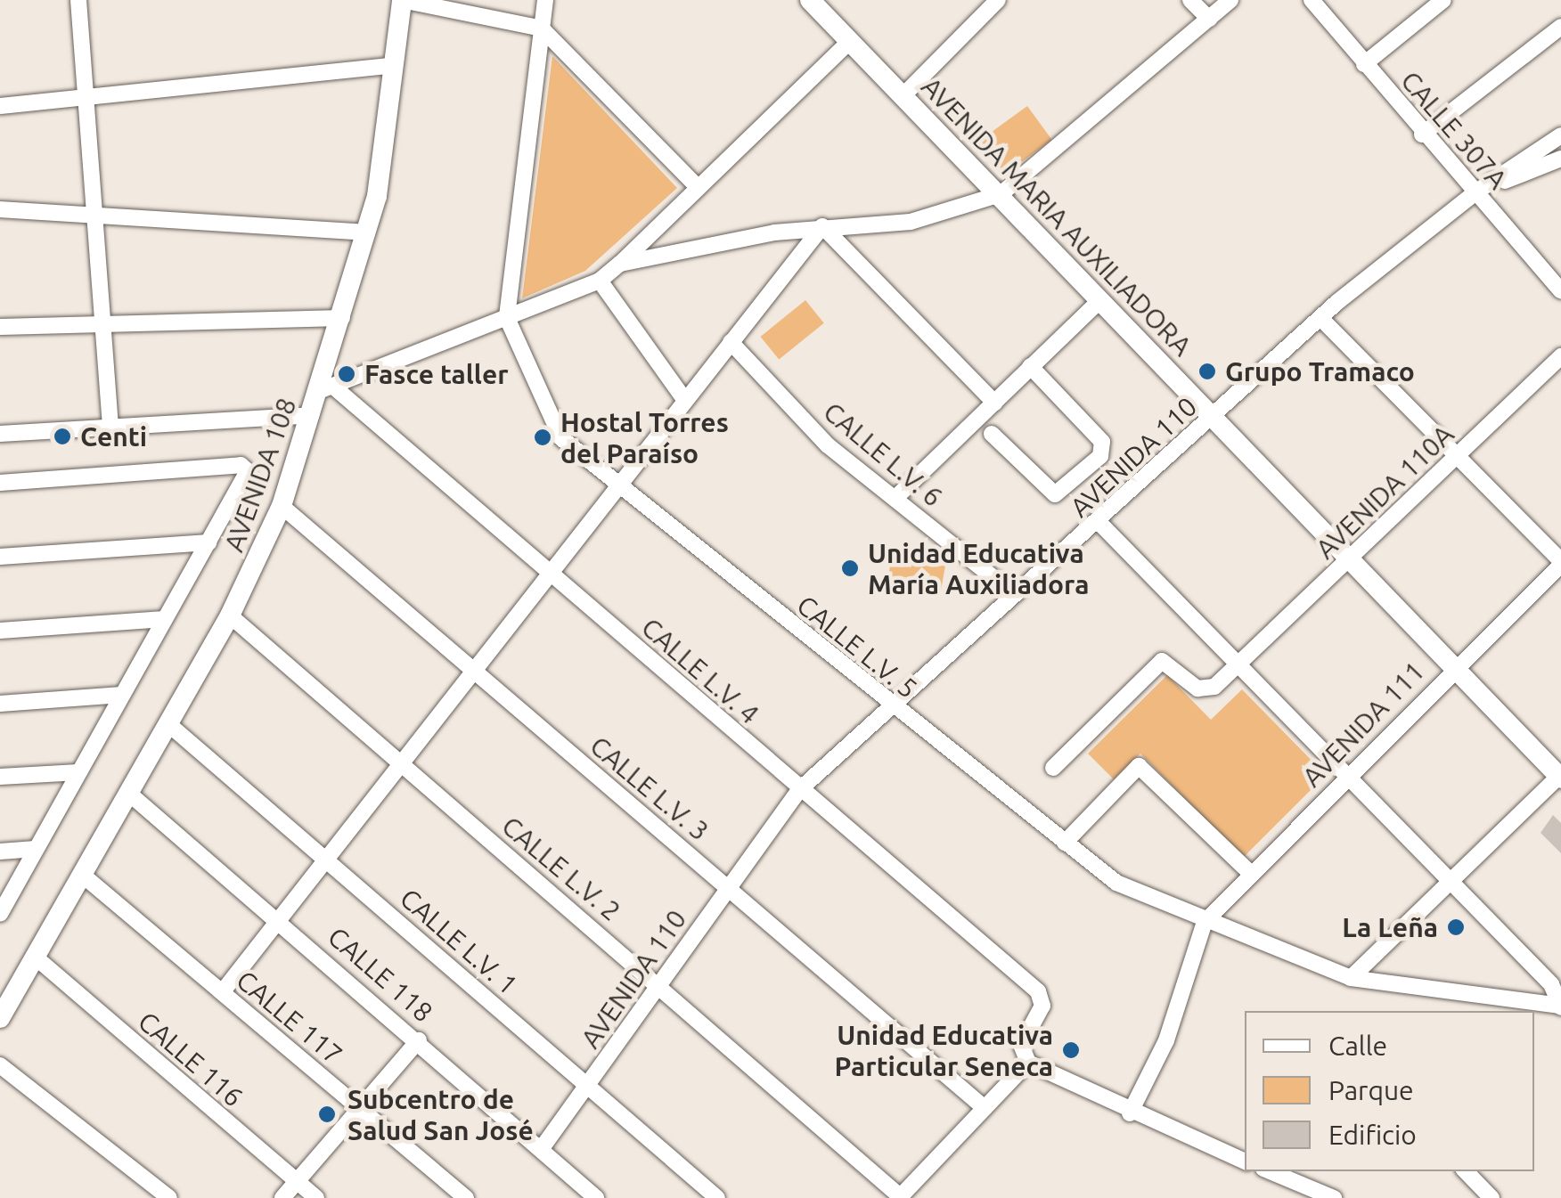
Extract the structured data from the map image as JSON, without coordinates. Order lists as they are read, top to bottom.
{
  "streets": {
    "street": [
      "CALLE 307A",
      "AVENIDA MARIA AUXILIADORA",
      "CALLE L.V. 6",
      "AVENIDA 110",
      "AVENIDA 108",
      "AVENIDA 110A",
      "CALLE L.V. 5",
      "CALLE L.V. 4",
      "AVENIDA 111",
      "CALLE L.V. 3",
      "CALLE L.V. 2",
      "CALLE L.V. 1",
      "CALLE 118",
      "CALLE 117",
      "CALLE 116"
    ]
  },
  "crossings": [
    ["CALLE 307A", "AVENIDA 110"],
    ["AVENIDA MARIA AUXILIADORA", "AVENIDA 110"],
    ["AVENIDA MARIA AUXILIADORA", "AVENIDA 110A"],
    ["AVENIDA MARIA AUXILIADORA", "AVENIDA 111"],
    ["CALLE L.V. 6", "AVENIDA 110"],
    ["AVENIDA 110", "CALLE L.V. 5"],
    ["AVENIDA 110", "CALLE L.V. 4"],
    ["AVENIDA 110", "CALLE L.V. 3"],
    ["AVENIDA 110", "CALLE L.V. 2"],
    ["AVENIDA 110", "CALLE L.V. 1"],
    ["AVENIDA 110", "CALLE 118"],
    ["AVENIDA 108", "CALLE L.V. 4"],
    ["AVENIDA 108", "CALLE L.V. 3"],
    ["AVENIDA 108", "CALLE L.V. 2"],
    ["AVENIDA 108", "CALLE L.V. 1"],
    ["AVENIDA 108", "CALLE 118"],
    ["AVENIDA 108", "CALLE 117"],
    ["AVENIDA 108", "CALLE 116"],
    ["CALLE L.V. 5", "AVENIDA 111"]
  ],
  "places": [
    "Grupo Tramaco",
    "Fasce taller",
    "Centi",
    "Hostal Torres del Paraíso",
    "Unidad Educativa María Auxiliadora",
    "La Leña",
    "Unidad Educativa Particular Seneca",
    "Subcentro de Salud San José"
  ],
  "legend": ["Calle", "Parque", "Edificio"]
}
